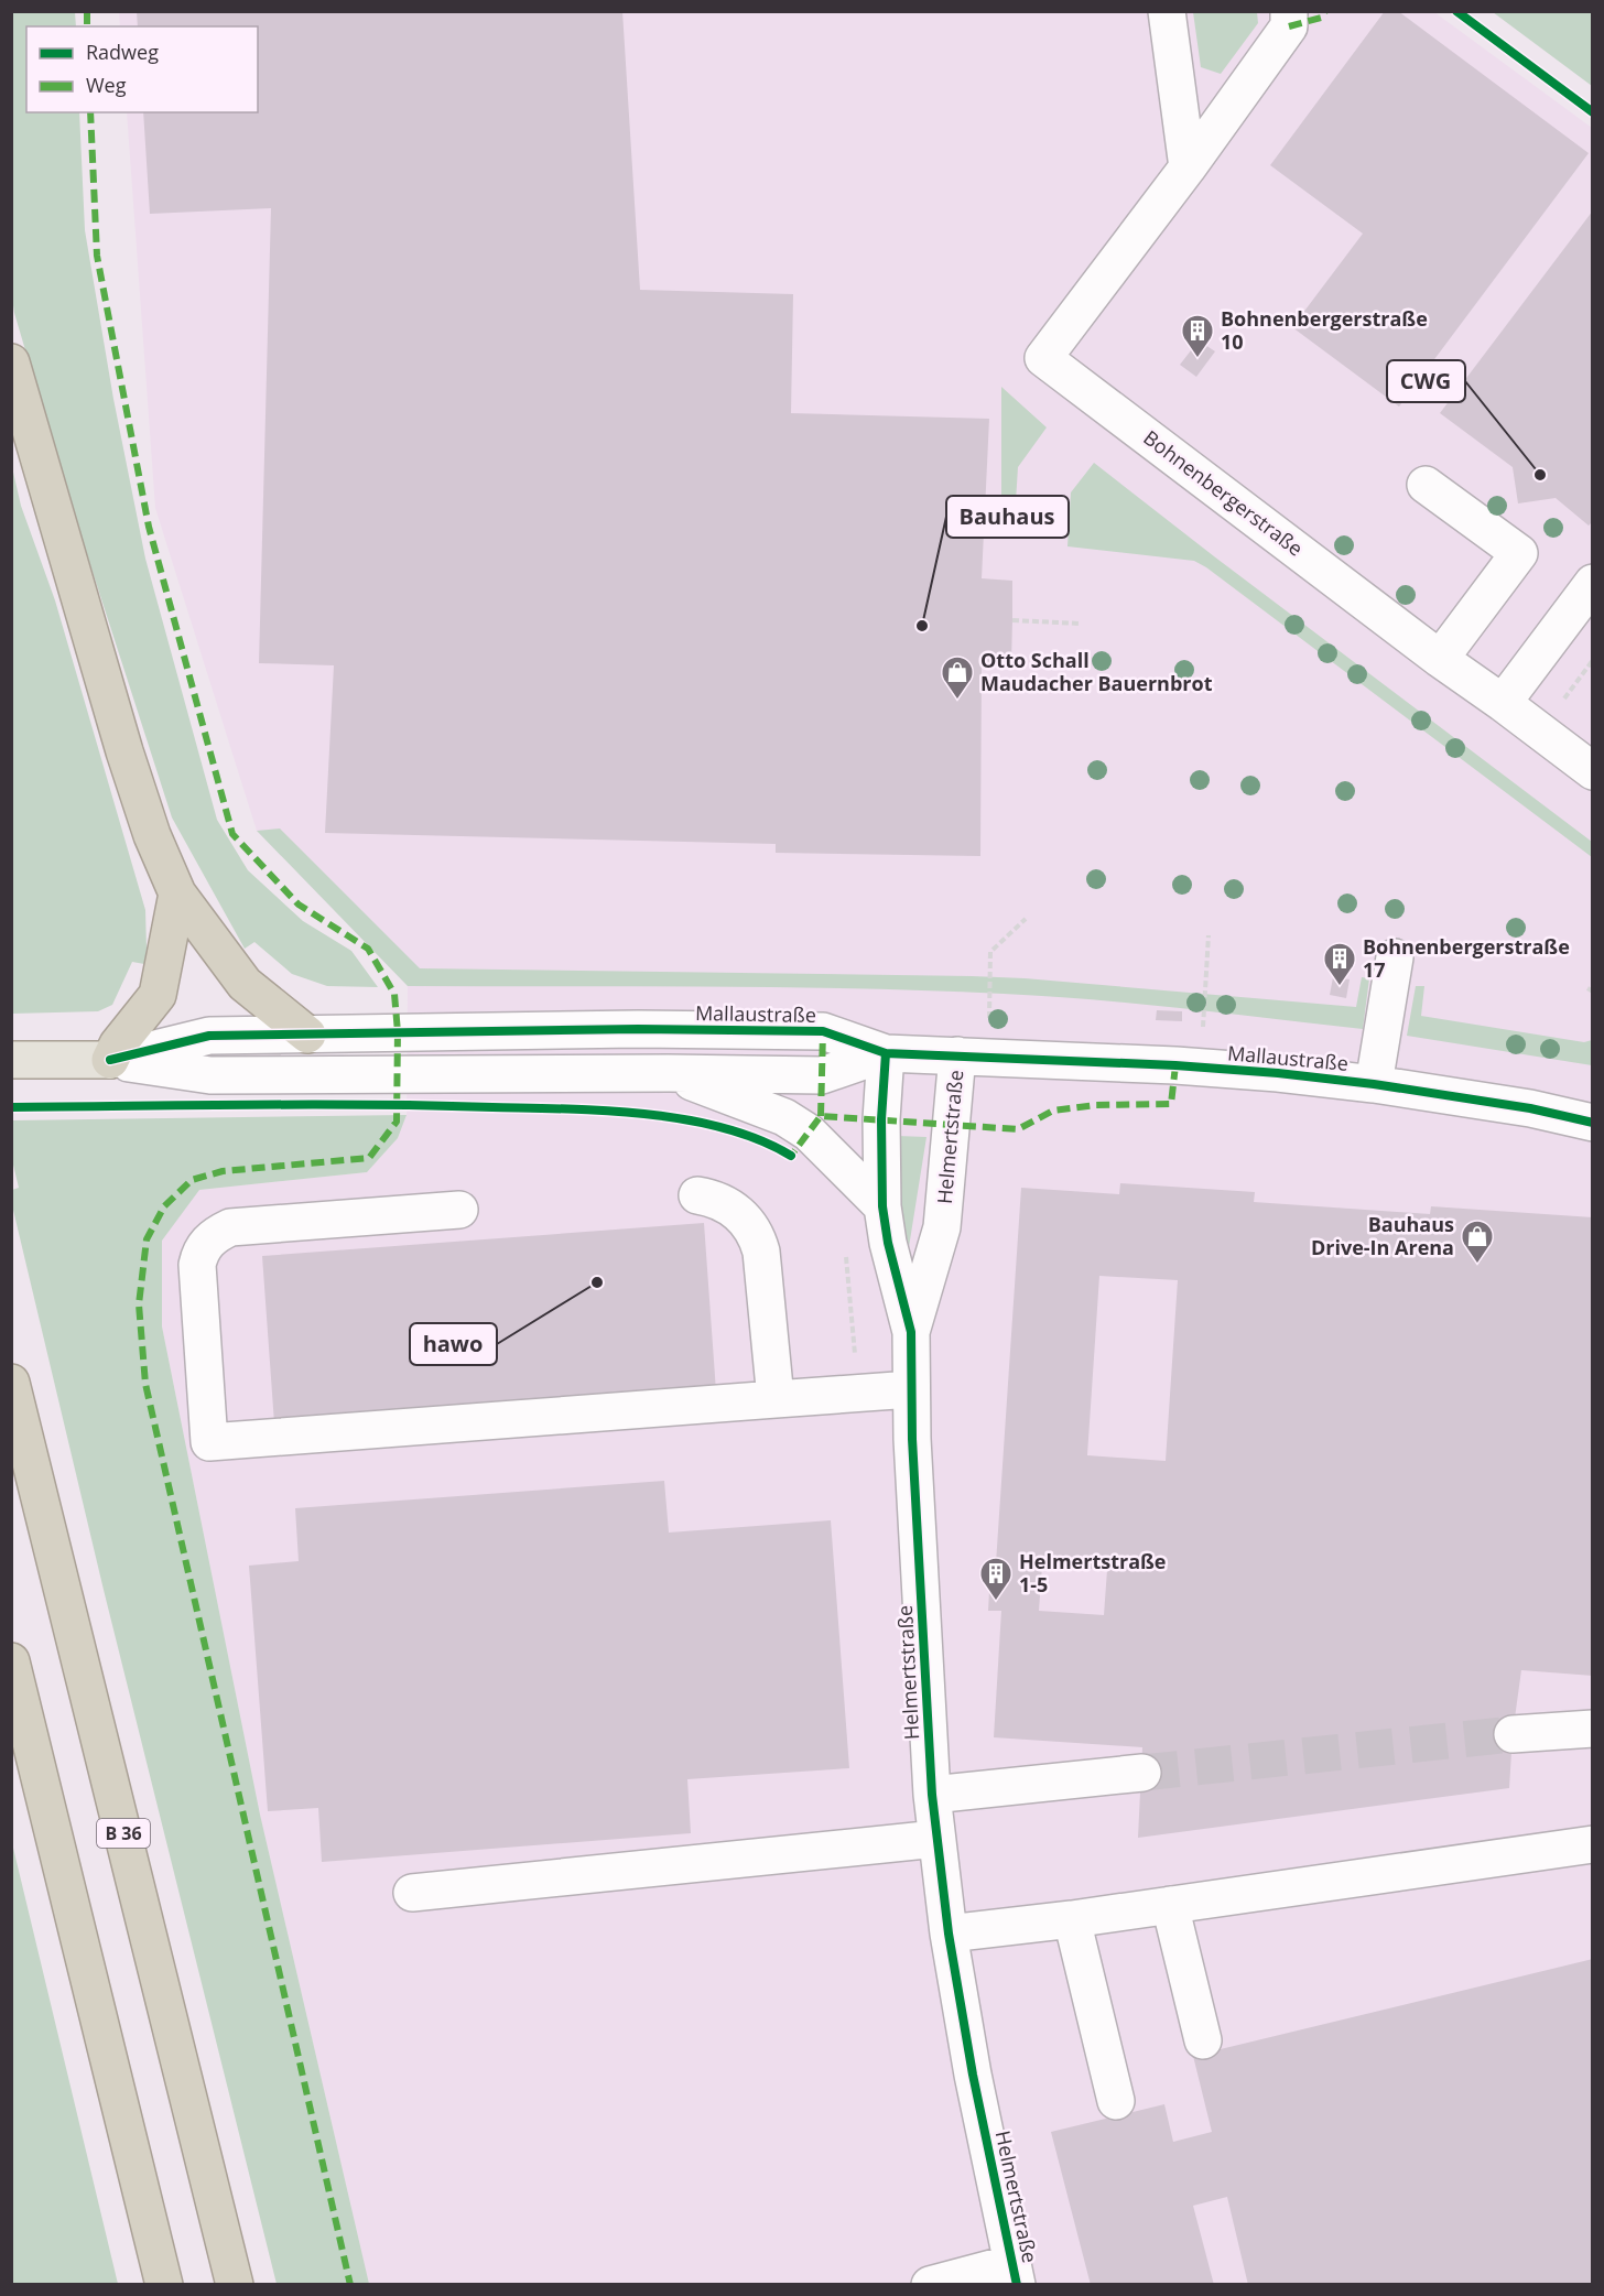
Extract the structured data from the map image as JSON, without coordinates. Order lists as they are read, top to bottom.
{
  "streets": {
    "highway": ["B 36"],
    "main road": ["Mallaustraße"],
    "street": ["Bohnenbergerstraße", "Helmertstraße"]
  },
  "crossings": [
    ["Mallaustraße", "Helmertstraße"]
  ],
  "places": {
    "building": ["Bohnenbergerstraße 10", "Bohnenbergerstraße 17", "Helmertstraße 1-5"],
    "other": ["CWG", "Bauhaus", "hawo"],
    "shop": ["Otto Schall Maudacher Bauernbrot", "Bauhaus Drive-In Arena"]
  },
  "legend": ["Radweg", "Weg"]
}
